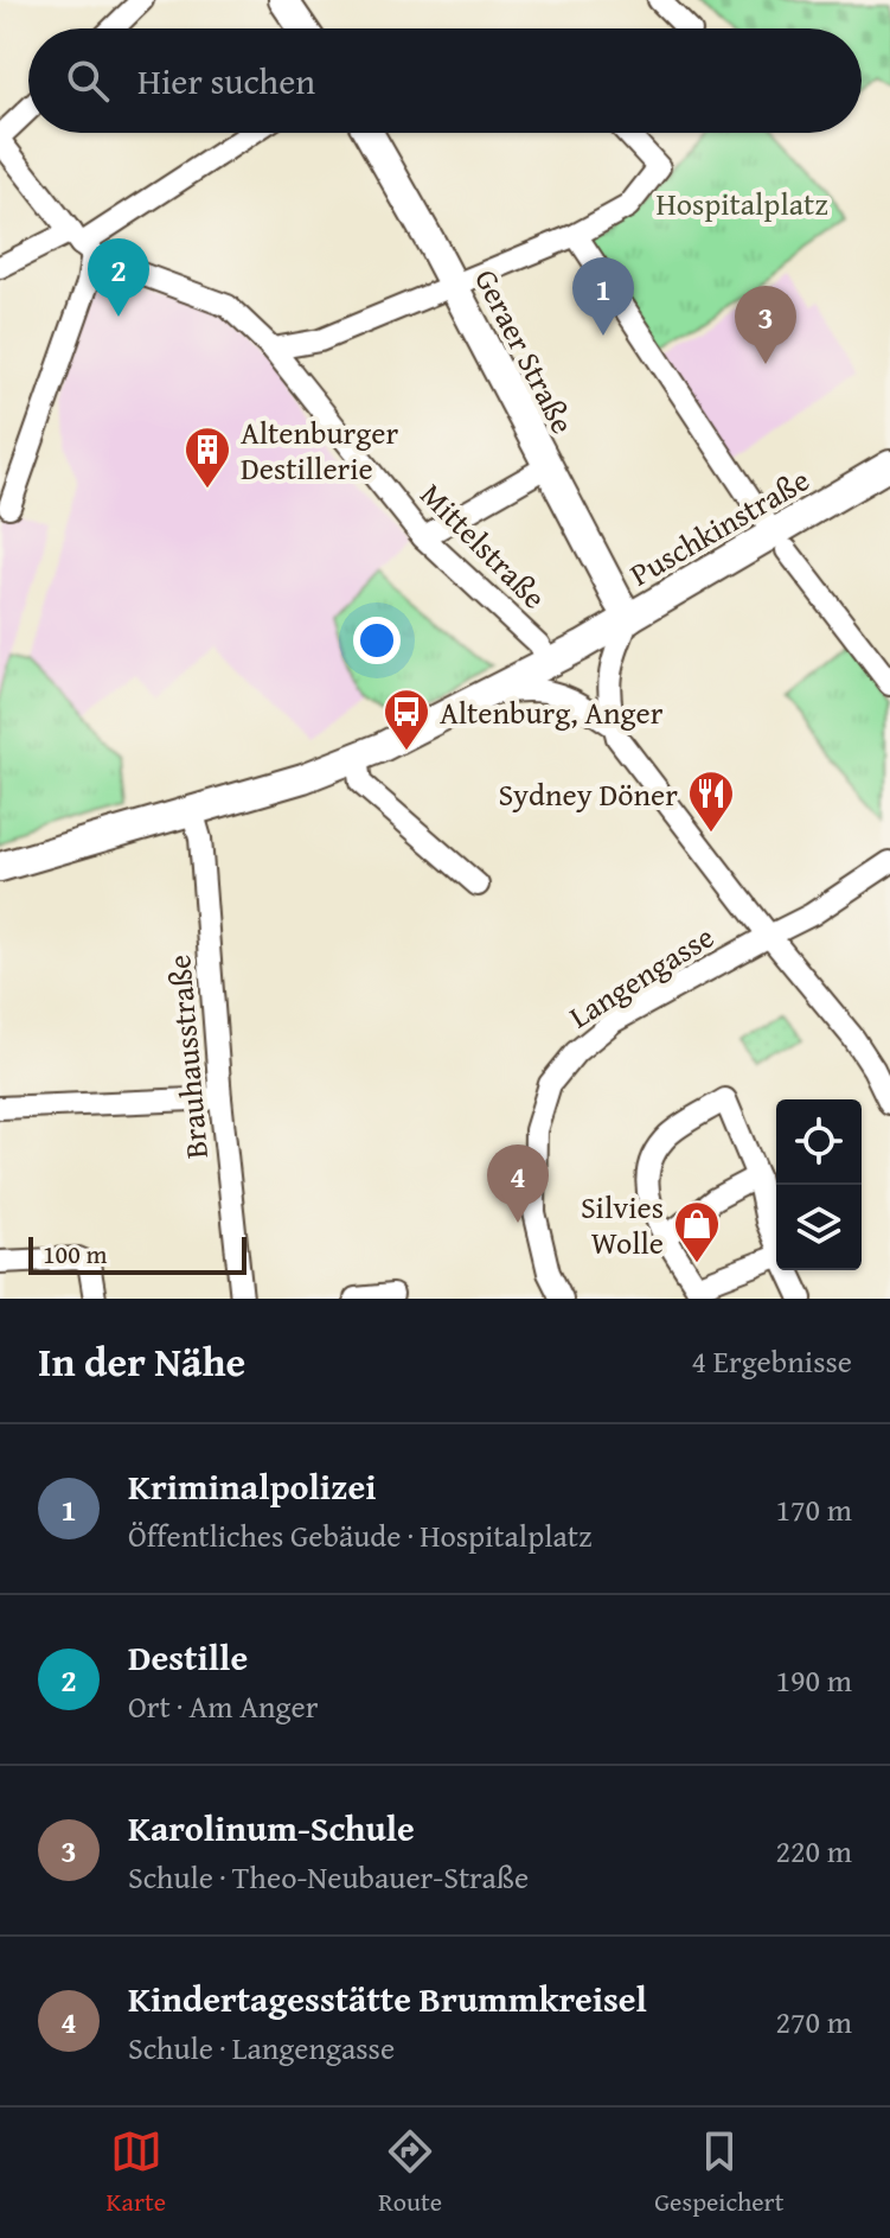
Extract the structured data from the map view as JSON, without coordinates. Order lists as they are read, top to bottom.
{
  "streets": {
    "main road": ["Geraer Straße", "Puschkinstraße"],
    "street": ["Mittelstraße", "Langengasse", "Brauhausstraße"]
  },
  "crossings": [
    ["Geraer Straße", "Puschkinstraße"],
    ["Puschkinstraße", "Mittelstraße"],
    ["Puschkinstraße", "Brauhausstraße"]
  ],
  "parks": ["Hospitalplatz"],
  "places": {
    "building": ["Altenburger Destillerie"],
    "bus stop": ["Altenburg, Anger"],
    "restaurant": ["Sydney Döner"],
    "shop": ["Silvies Wolle"]
  },
  "scale_bar": "100 m",
  "page": {
    "search": "Hier suchen",
    "pins": [
      "2",
      "1",
      "3",
      "4"
    ],
    "scale": "100 m",
    "heading": ["In der Nähe", "4 Ergebnisse"],
    "list": [
      {
        "mark": "1",
        "name": "Kriminalpolizei",
        "note": "Öffentliches Gebäude · Hospitalplatz",
        "value": "170 m"
      },
      {
        "mark": "2",
        "name": "Destille",
        "note": "Ort · Am Anger",
        "value": "190 m"
      },
      {
        "mark": "3",
        "name": "Karolinum-Schule",
        "note": "Schule · Theo-Neubauer-Straße",
        "value": "220 m"
      },
      {
        "mark": "4",
        "name": "Kindertagesstätte Brummkreisel",
        "note": "Schule · Langengasse",
        "value": "270 m"
      }
    ],
    "nav": ["Karte", "Route", "Gespeichert"]
  }
}
